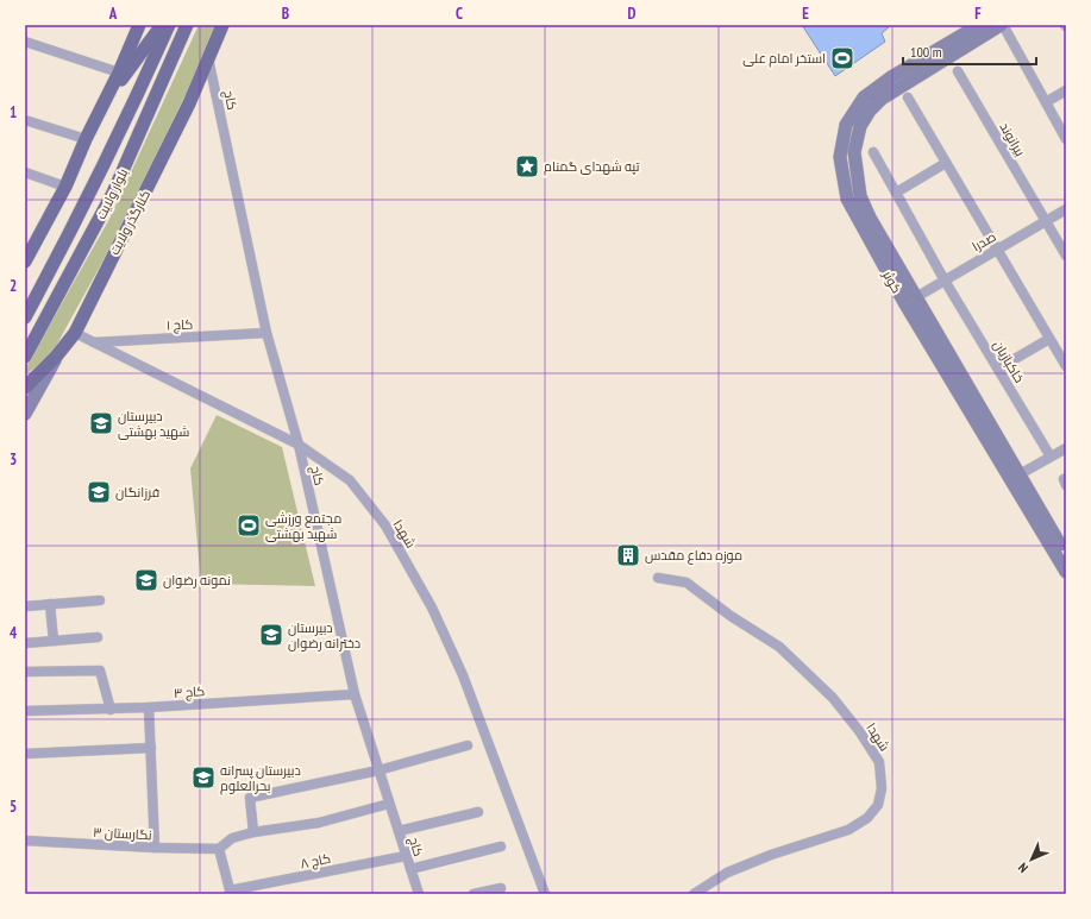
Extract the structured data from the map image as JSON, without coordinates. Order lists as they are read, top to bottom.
{
  "streets": {
    "main road": ["بلوار ولایت", "کنارگذر ولایت", "کوثر"],
    "street": [
      "کاج",
      "بیرانوند",
      "صدرا",
      "کاج ۱",
      "خاکبازیان",
      "شهدا",
      "کاج ۳",
      "نگارستان ۳",
      "کاج ۸"
    ]
  },
  "crossings": [
    ["کاج", "کنارگذر ولایت"],
    ["کاج", "کاج ۱"],
    ["کاج", "شهدا"],
    ["کاج", "کاج ۳"],
    ["کاج", "کاج ۸"],
    ["بیرانوند", "صدرا"],
    ["کنارگذر ولایت", "شهدا"],
    ["صدرا", "کوثر"],
    ["صدرا", "خاکبازیان"],
    ["کاج ۱", "شهدا"]
  ],
  "places": {
    "sports": ["استخر امام علی", "مجتمع ورزشی شهید بهشتی"],
    "place": ["تپه شهدای گمنام"],
    "school or university": [
      "دبیرستان شهید بهشتی",
      "فرزانگان",
      "نمونه رضوان",
      "دبیرستان دخترانه رضوان",
      "دبیرستان پسرانه بحرالعلوم"
    ],
    "building": ["موزه دفاع مقدس"]
  },
  "scale_bar": "100 m",
  "north": "bottom left",
  "grid": {
    "columns": [
      "A",
      "B",
      "C",
      "D",
      "E",
      "F"
    ],
    "rows": [
      "1",
      "2",
      "3",
      "4",
      "5"
    ]
  }
}
